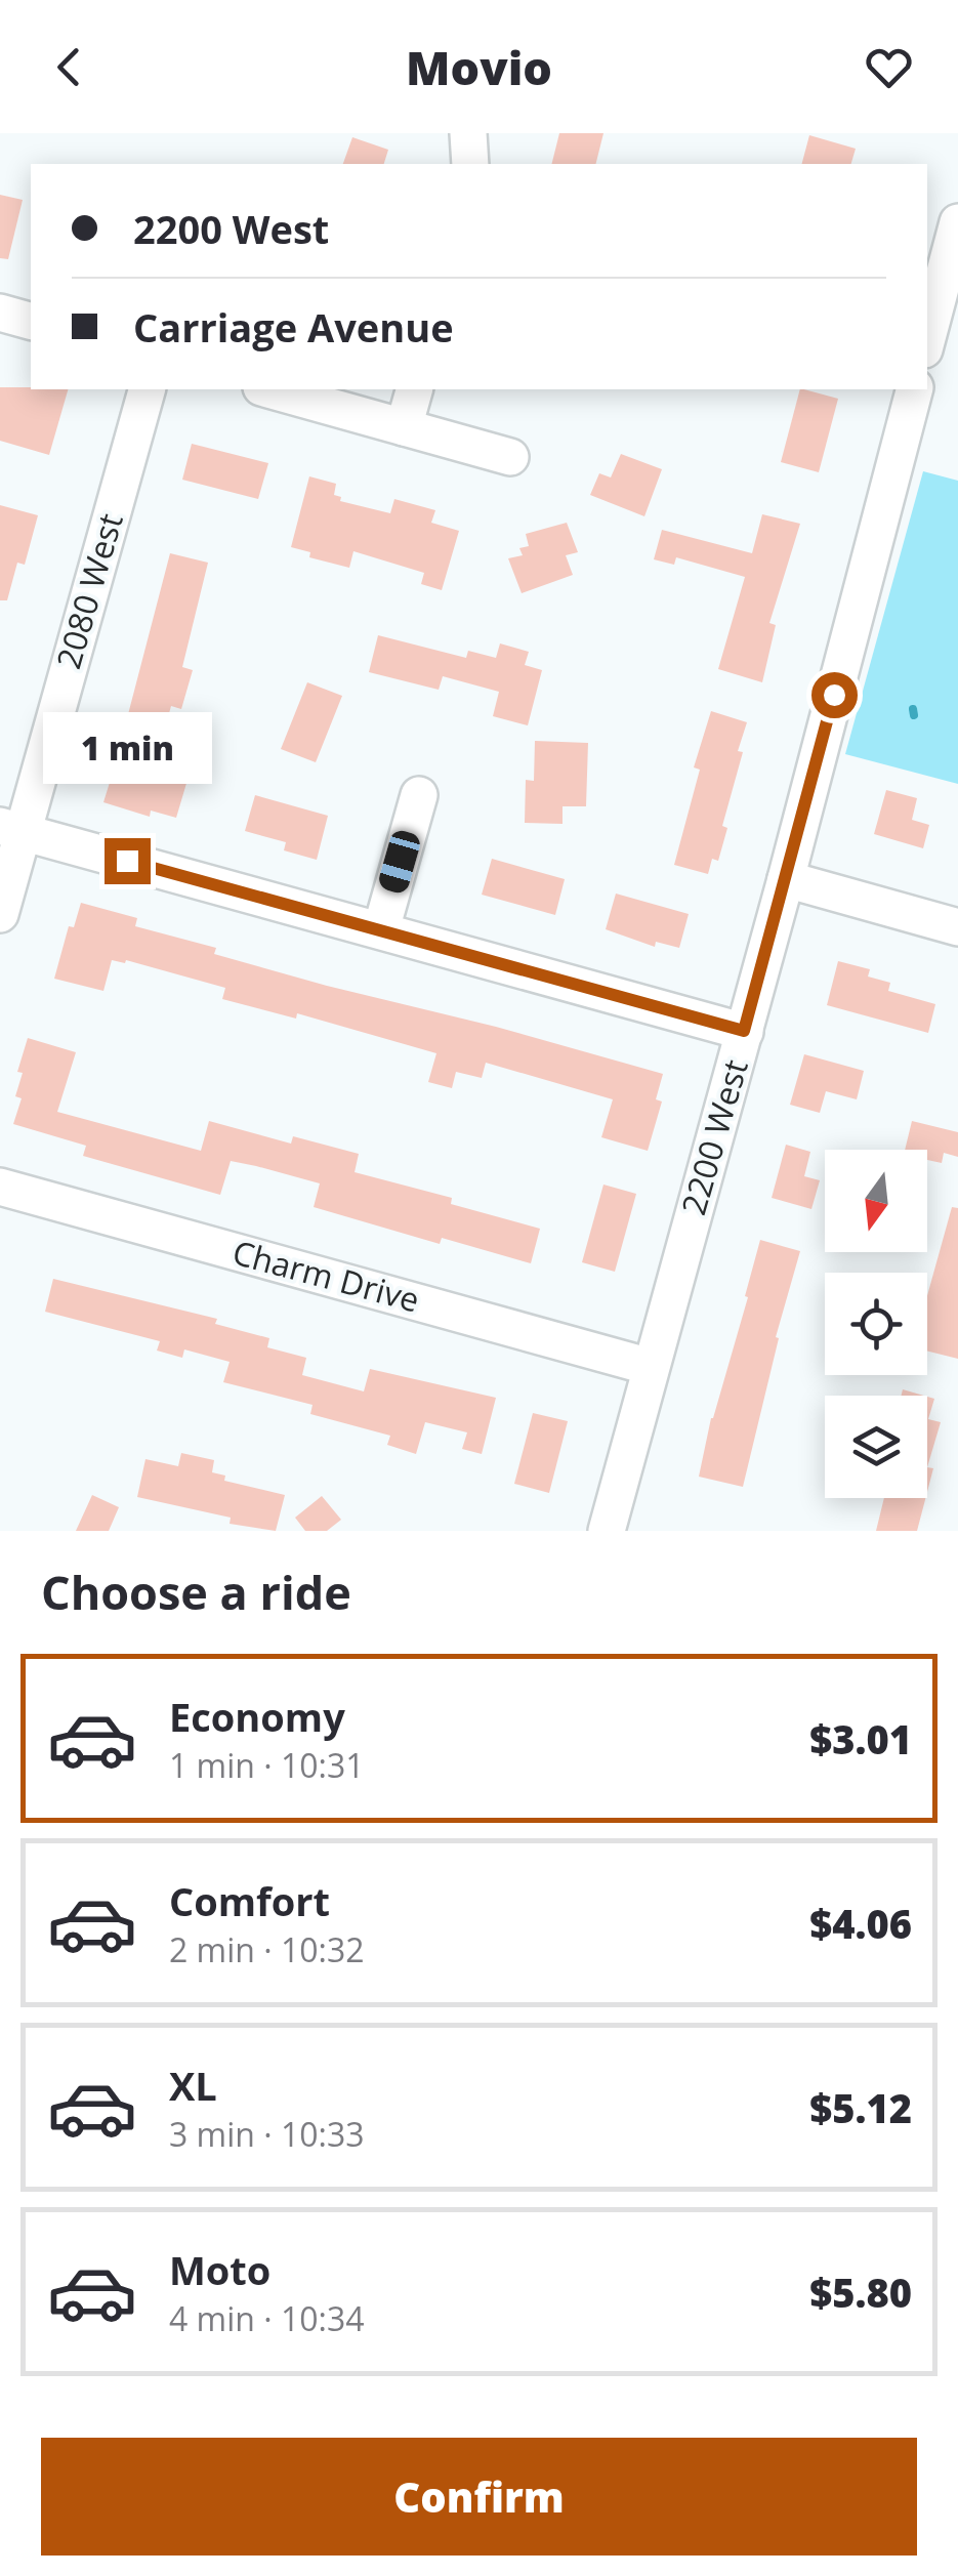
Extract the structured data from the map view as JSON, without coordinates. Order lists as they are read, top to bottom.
{
  "streets": {
    "street": ["2080 West", "2200 West", "Charm Drive"]
  },
  "crossings": [
    ["2200 West", "Charm Drive"]
  ],
  "north": "bottom",
  "page": {
    "header": "Movio",
    "banner": ["2200 West", "Carriage Avenue"],
    "bubble": "1 min",
    "heading": "Choose a ride",
    "list": [
      {
        "name": "Economy",
        "note": "1 min · 10:31",
        "value": "$3.01"
      },
      {
        "name": "Comfort",
        "note": "2 min · 10:32",
        "value": "$4.06"
      },
      {
        "name": "XL",
        "note": "3 min · 10:33",
        "value": "$5.12"
      },
      {
        "name": "Moto",
        "note": "4 min · 10:34",
        "value": "$5.80"
      }
    ],
    "buttons": "Confirm"
  }
}
